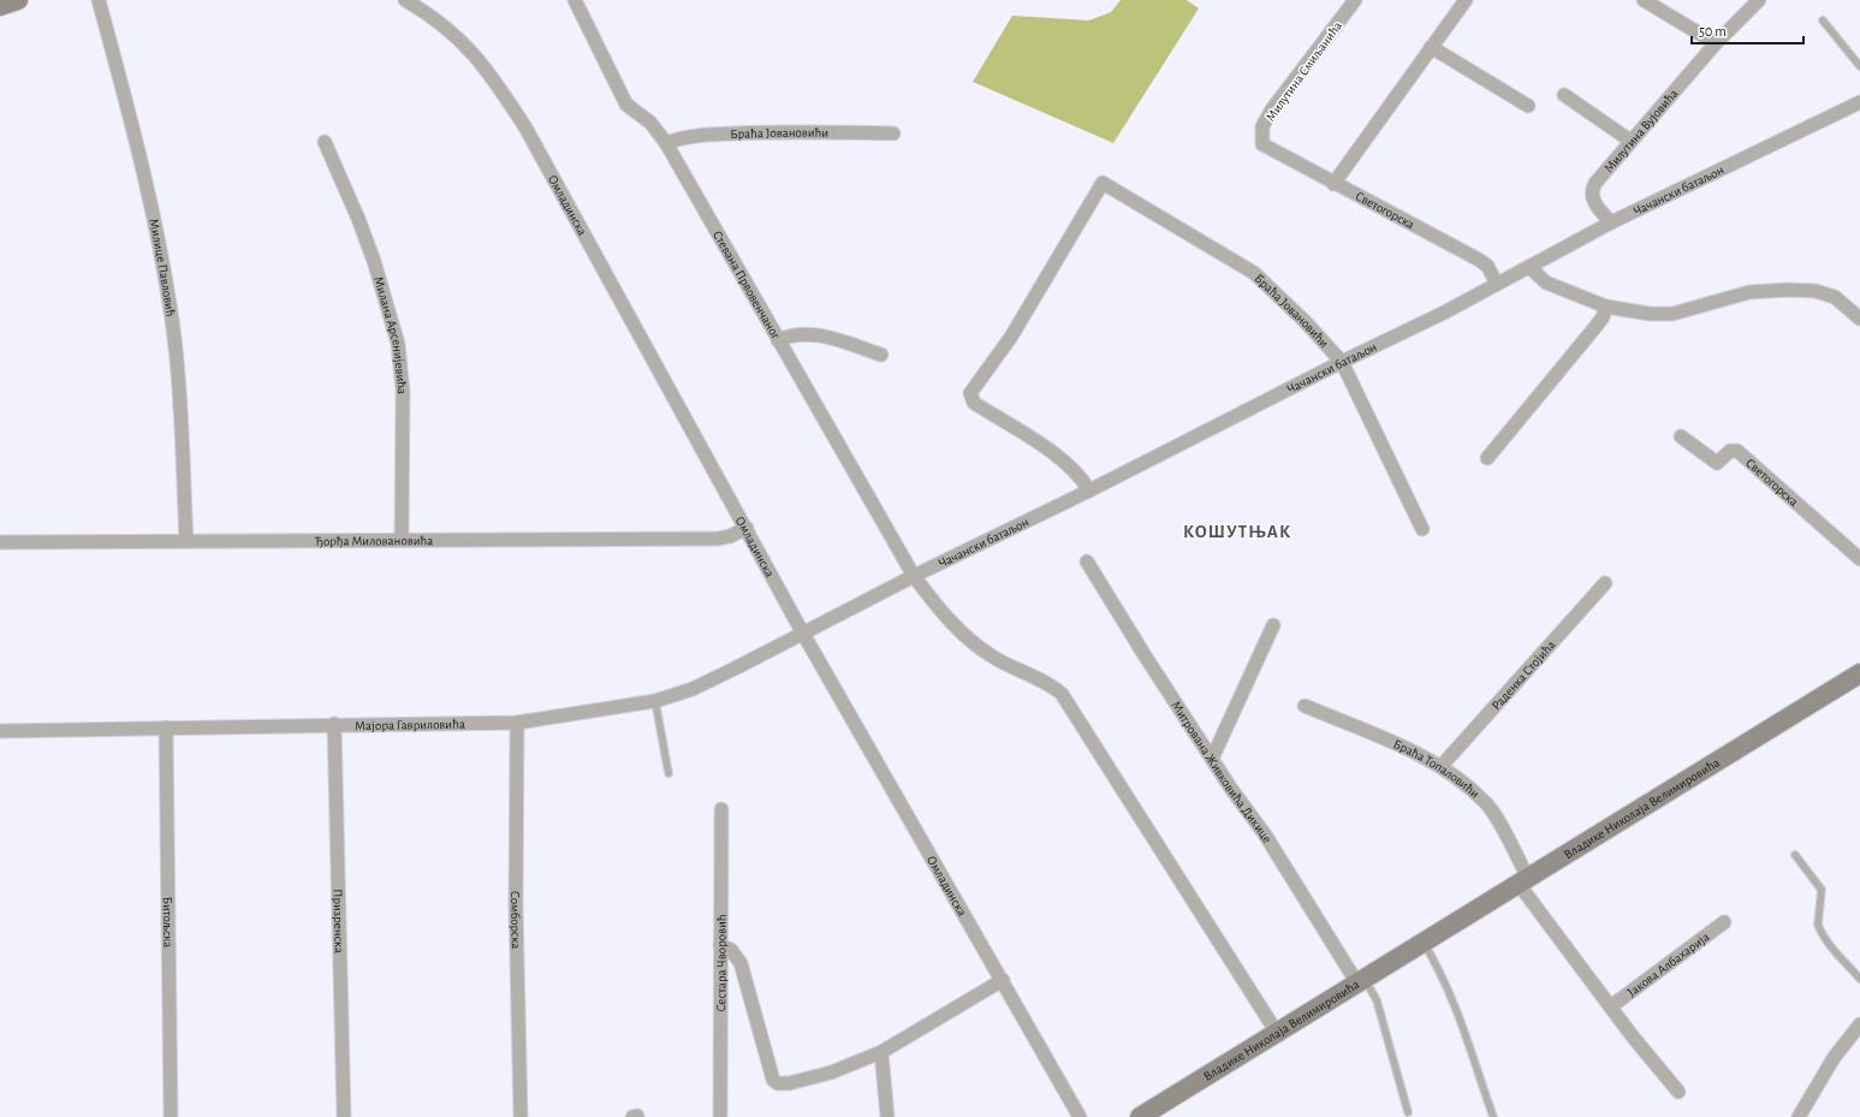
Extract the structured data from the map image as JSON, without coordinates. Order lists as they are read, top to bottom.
{
  "streets": {
    "street": [
      "Милутина Смиљанића",
      "Милутина Вујовића",
      "Браћа Јовановићи",
      "Чачански батаљон",
      "Омладинска",
      "Светогорска",
      "Милице Павловић",
      "Стевана Првовенчаног",
      "Милана Арсенијевића",
      "Ђорђа Миловановића",
      "Раденка Стојића",
      "Мајора Гавриловића",
      "Браћа Топаловићи",
      "Митрована Живковића Дикице",
      "Владике Николаја Велимировића",
      "Сомборска",
      "Призренска",
      "Битољска",
      "Сестара Чворовић",
      "Јакова Албахарија"
    ]
  },
  "crossings": [
    ["Милутина Смиљанића", "Светогорска"],
    ["Милутина Вујовића", "Чачански батаљон"],
    ["Браћа Јовановићи", "Чачански батаљон"],
    ["Браћа Јовановићи", "Стевана Првовенчаног"],
    ["Чачански батаљон", "Омладинска"],
    ["Чачански батаљон", "Светогорска"],
    ["Чачански батаљон", "Стевана Првовенчаног"],
    ["Чачански батаљон", "Мајора Гавриловића"],
    ["Омладинска", "Ђорђа Миловановића"],
    ["Омладинска", "Мајора Гавриловића"],
    ["Милице Павловић", "Ђорђа Миловановића"],
    ["Стевана Првовенчаног", "Владике Николаја Велимировића"],
    ["Милана Арсенијевића", "Ђорђа Миловановића"],
    ["Раденка Стојића", "Браћа Топаловићи"],
    ["Мајора Гавриловића", "Сомборска"],
    ["Мајора Гавриловића", "Призренска"],
    ["Мајора Гавриловића", "Битољска"],
    ["Браћа Топаловићи", "Владике Николаја Велимировића"],
    ["Браћа Топаловићи", "Јакова Албахарија"],
    ["Митрована Живковића Дикице", "Владике Николаја Велимировића"]
  ],
  "districts": ["КОШУТЊАК"],
  "scale_bar": "50 m"
}
